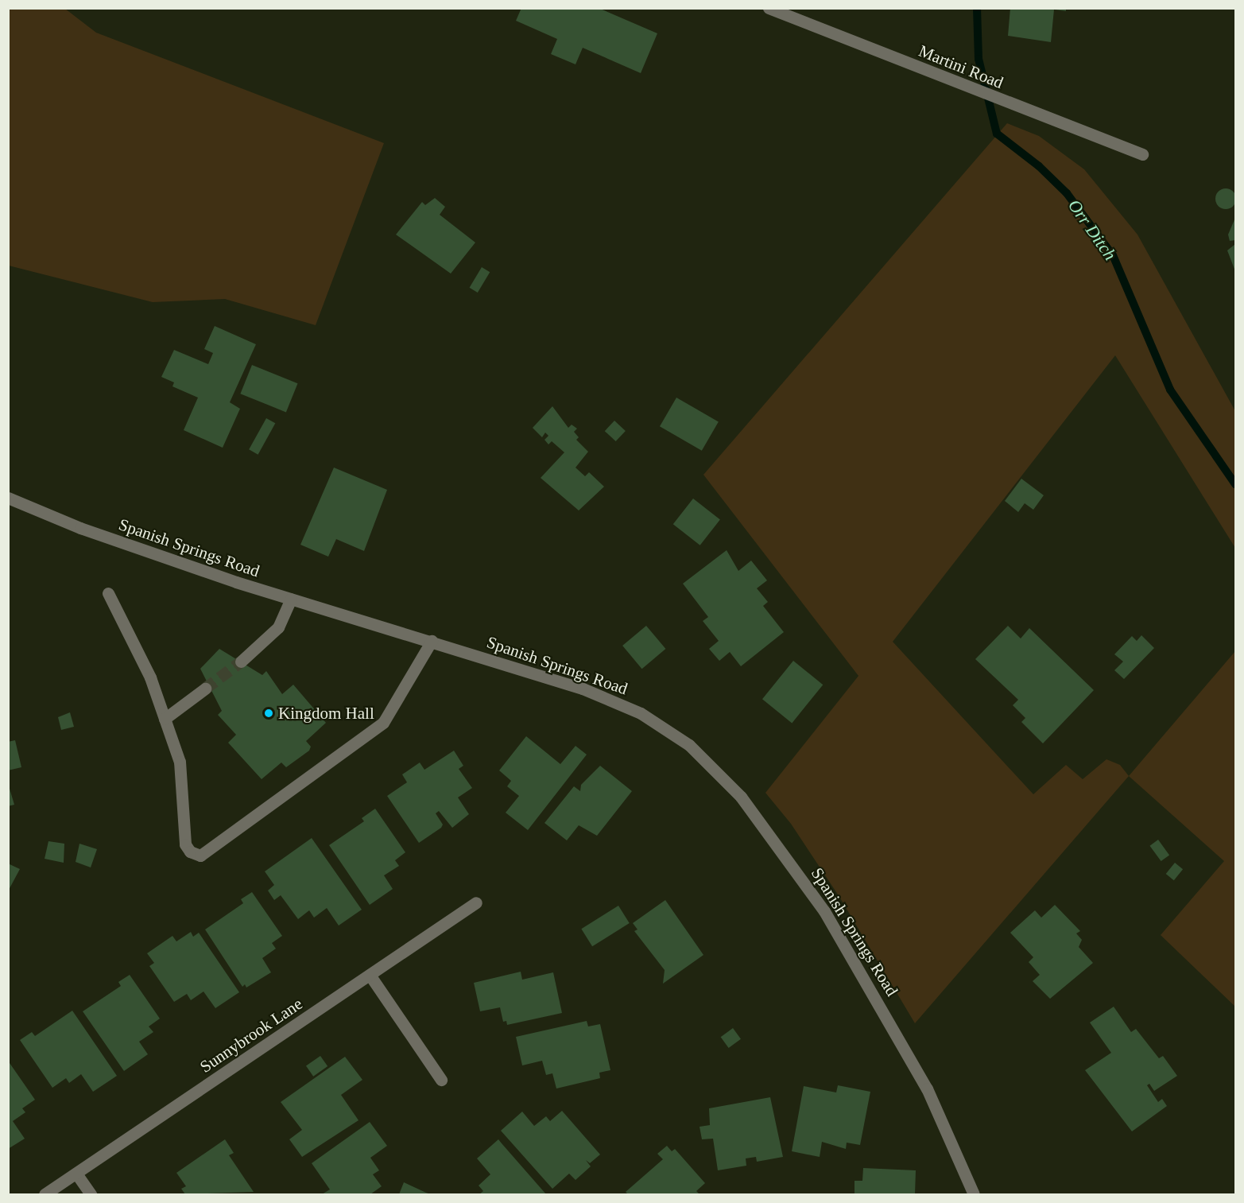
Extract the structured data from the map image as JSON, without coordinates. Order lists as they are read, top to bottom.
{
  "streets": {
    "street": ["Martini Road", "Spanish Springs Road", "Sunnybrook Lane"]
  },
  "water": ["Orr Ditch"],
  "places": ["Kingdom Hall"]
}
